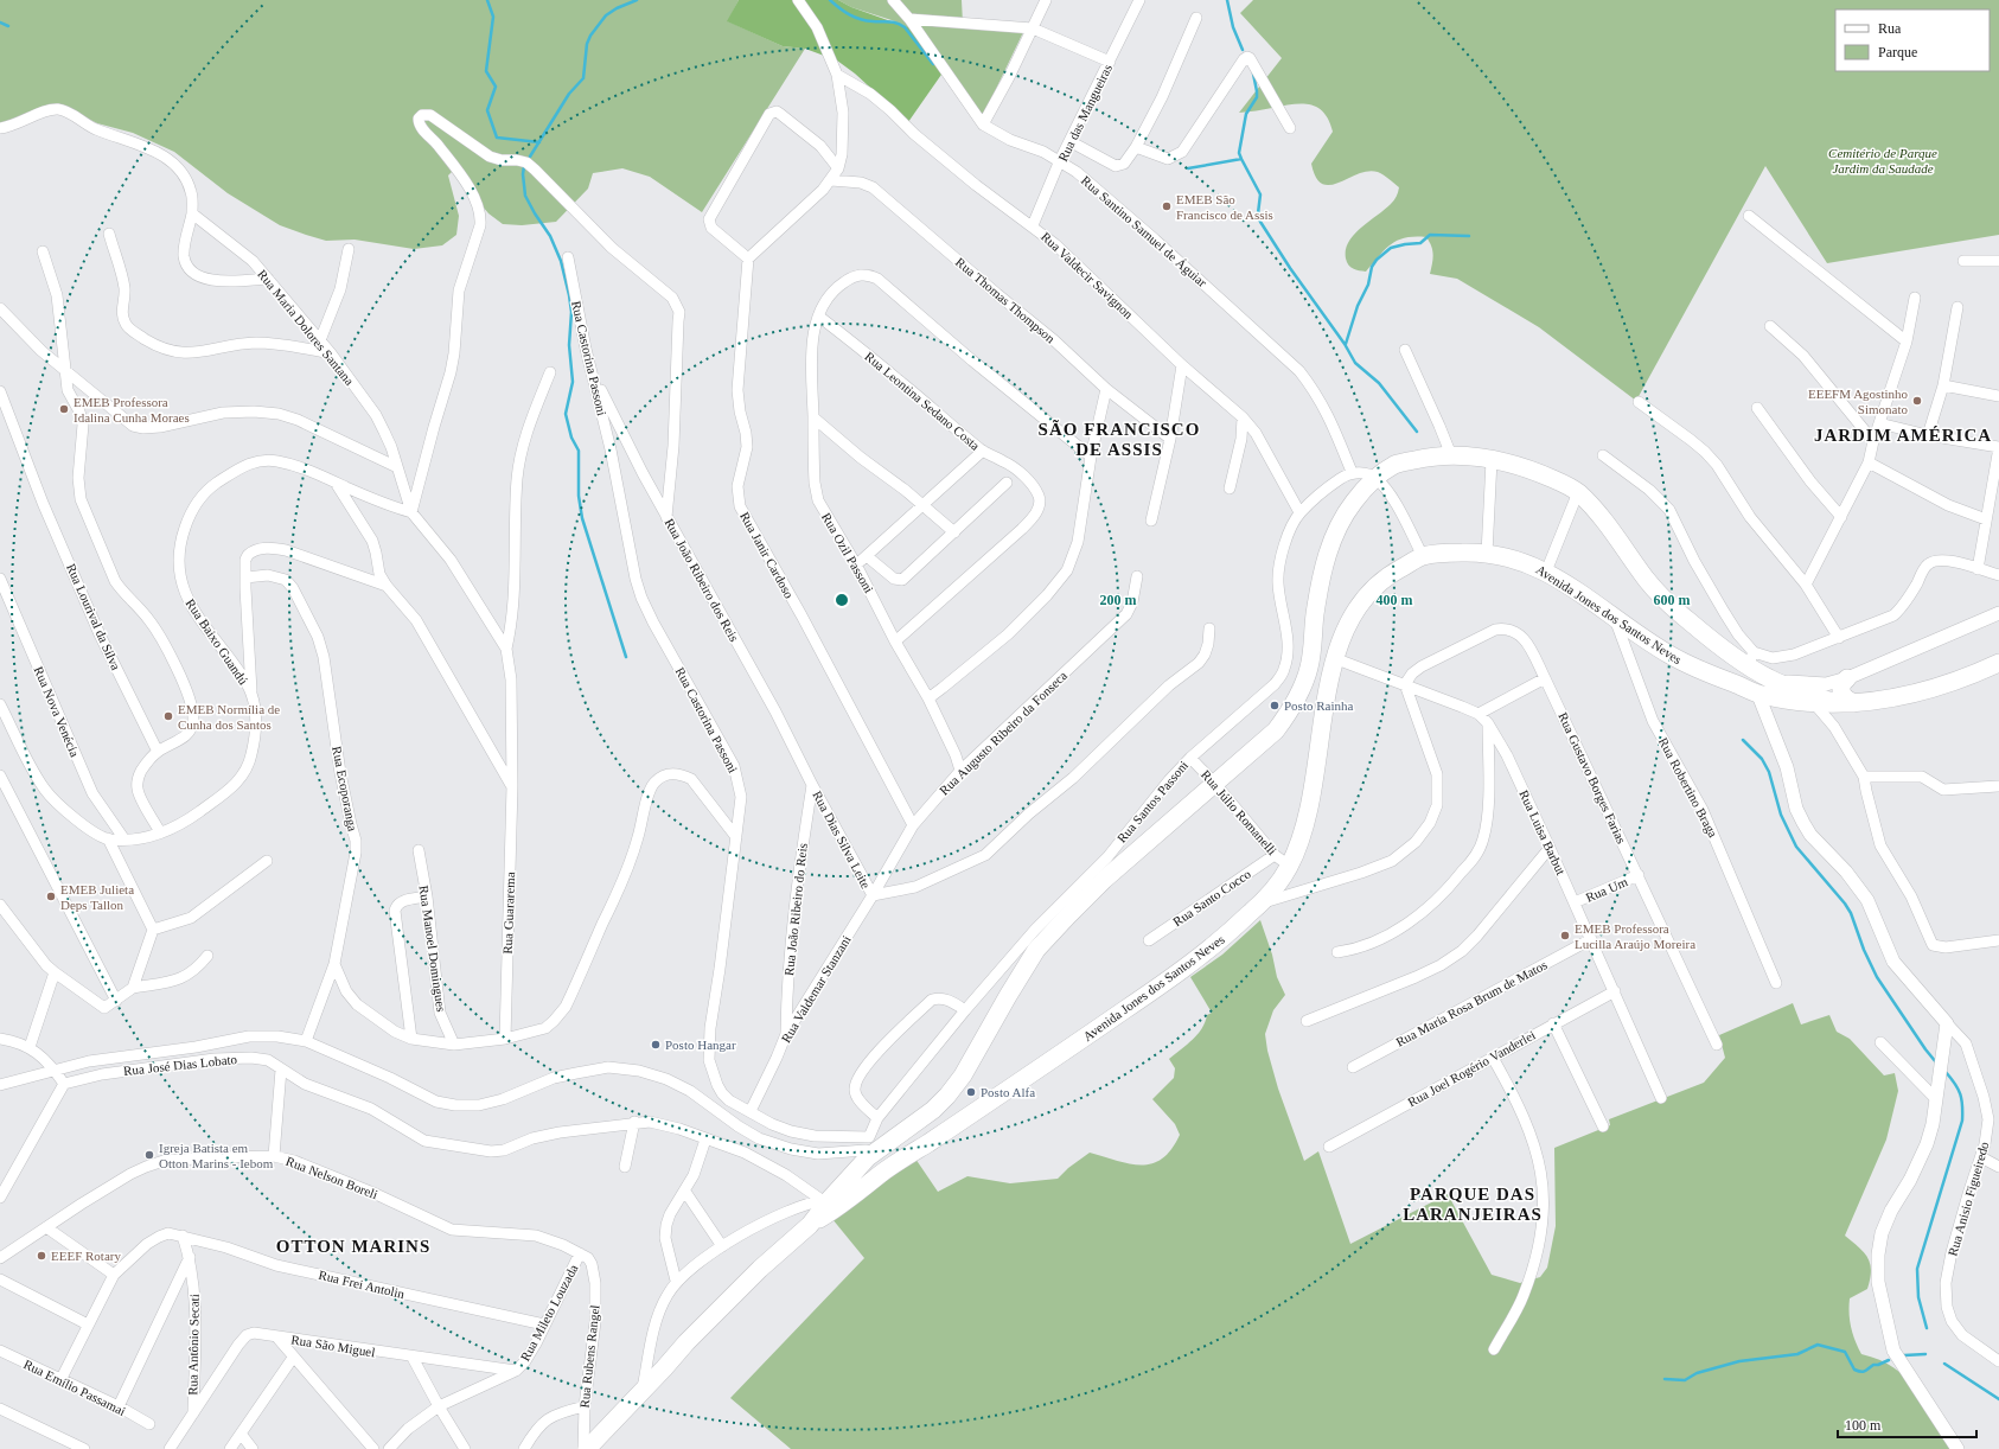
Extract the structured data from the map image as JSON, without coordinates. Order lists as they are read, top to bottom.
{
  "streets": {
    "highway": ["Avenida Jones dos Santos Neves"],
    "street": [
      "Rua das Mangueiras",
      "Rua Santino Samuel de Águiar",
      "Rua Valdecir Savignon",
      "Rua Thomas Thompson",
      "Rua Maria Dolores Santana",
      "Rua Castorina Passoni",
      "Rua Leontina Sedano Costa",
      "Rua Ozil Passoni",
      "Rua Janir Cardoso",
      "Rua João Ribeiro dos Reis",
      "Rua Lourival da Silva",
      "Rua Baixo Guandú",
      "Rua Nova Venécia",
      "Rua Augusto Ribeiro da Fonseca",
      "Rua Gustavo Borges Farias",
      "Rua Robertino Braga",
      "Rua Ecoporanga",
      "Rua Santos Passoni",
      "Rua Júlio Romanelli",
      "Rua Luisa Barbut",
      "Rua Dias Silva Leite",
      "Rua Um",
      "Rua Santo Cocco",
      "Rua João Ribeiro do Reis",
      "Rua Guararema",
      "Rua Manoel Domingues",
      "Rua Valdemar Stanzani",
      "Rua Maria Rosa Brum de Matos",
      "Rua José Dias Lobato",
      "Rua Joel Rogério Vanderlei",
      "Rua Nelson Boreli",
      "Rua Anisio Figueiredo",
      "Rua Frei Antolin",
      "Rua Mileto Louzada",
      "Rua Antônio Secati",
      "Rua São Miguel",
      "Rua Rubens Rangel",
      "Rua Emílio Passamai"
    ]
  },
  "crossings": [
    ["Rua das Mangueiras", "Rua Santino Samuel de Águiar"],
    ["Rua das Mangueiras", "Rua Valdecir Savignon"],
    ["Rua Santino Samuel de Águiar", "Rua Santos Passoni"],
    ["Rua Valdecir Savignon", "Rua Santos Passoni"],
    ["Rua Maria Dolores Santana", "Rua Baixo Guandú"],
    ["Rua Maria Dolores Santana", "Rua Guararema"],
    ["Rua Castorina Passoni", "Rua João Ribeiro dos Reis"],
    ["Rua Castorina Passoni", "Rua Santos Passoni"],
    ["Rua Castorina Passoni", "Rua Valdemar Stanzani"],
    ["Rua Leontina Sedano Costa", "Rua Ozil Passoni"],
    ["Rua Ozil Passoni", "Rua Augusto Ribeiro da Fonseca"],
    ["Rua Janir Cardoso", "Rua Augusto Ribeiro da Fonseca"],
    ["Rua João Ribeiro dos Reis", "Rua Dias Silva Leite"],
    ["Rua João Ribeiro dos Reis", "Rua João Ribeiro do Reis"],
    ["Avenida Jones dos Santos Neves", "Rua Robertino Braga"],
    ["Avenida Jones dos Santos Neves", "Rua Júlio Romanelli"],
    ["Avenida Jones dos Santos Neves", "Rua Luisa Barbut"],
    ["Rua Baixo Guandú", "Rua Nova Venécia"],
    ["Rua Augusto Ribeiro da Fonseca", "Rua Dias Silva Leite"],
    ["Rua Augusto Ribeiro da Fonseca", "Rua Valdemar Stanzani"],
    ["Rua Gustavo Borges Farias", "Rua Luisa Barbut"],
    ["Rua Gustavo Borges Farias", "Rua Um"],
    ["Rua Santos Passoni", "Rua Júlio Romanelli"],
    ["Rua Júlio Romanelli", "Rua Santo Cocco"],
    ["Rua Luisa Barbut", "Rua Um"],
    ["Rua Luisa Barbut", "Rua Maria Rosa Brum de Matos"],
    ["Rua Luisa Barbut", "Rua Joel Rogério Vanderlei"],
    ["Rua Dias Silva Leite", "Rua João Ribeiro do Reis"],
    ["Rua Dias Silva Leite", "Rua Valdemar Stanzani"],
    ["Rua João Ribeiro do Reis", "Rua Valdemar Stanzani"],
    ["Rua Nelson Boreli", "Rua Mileto Louzada"],
    ["Rua Nelson Boreli", "Rua Rubens Rangel"],
    ["Rua Frei Antolin", "Rua Mileto Louzada"],
    ["Rua Frei Antolin", "Rua Antônio Secati"],
    ["Rua Frei Antolin", "Rua Emílio Passamai"],
    ["Rua Mileto Louzada", "Rua São Miguel"],
    ["Rua Antônio Secati", "Rua São Miguel"]
  ],
  "districts": [
    "SÃO FRANCISCO DE ASSIS",
    "JARDIM AMÉRICA",
    "PARQUE DAS LARANJEIRAS",
    "OTTON MARINS"
  ],
  "parks": ["Cemitério de Parque Jardim da Saudade"],
  "places": [
    "EMEB São Francisco de Assis",
    "EEEFM Agostinho Simonato",
    "EMEB Professora Idalina Cunha Moraes",
    "Posto Rainha",
    "EMEB Normília de Cunha dos Santos",
    "EMEB Julieta Deps Tallon",
    "EMEB Professora Lucilla Araújo Moreira",
    "Posto Hangar",
    "Posto Alfa",
    "Igreja Batista em Otton Marins - Iebom",
    "EEEF Rotary"
  ],
  "legend": ["Rua", "Parque"],
  "scale_bar": "100 m",
  "rings": ["200 m", "400 m", "600 m"]
}
